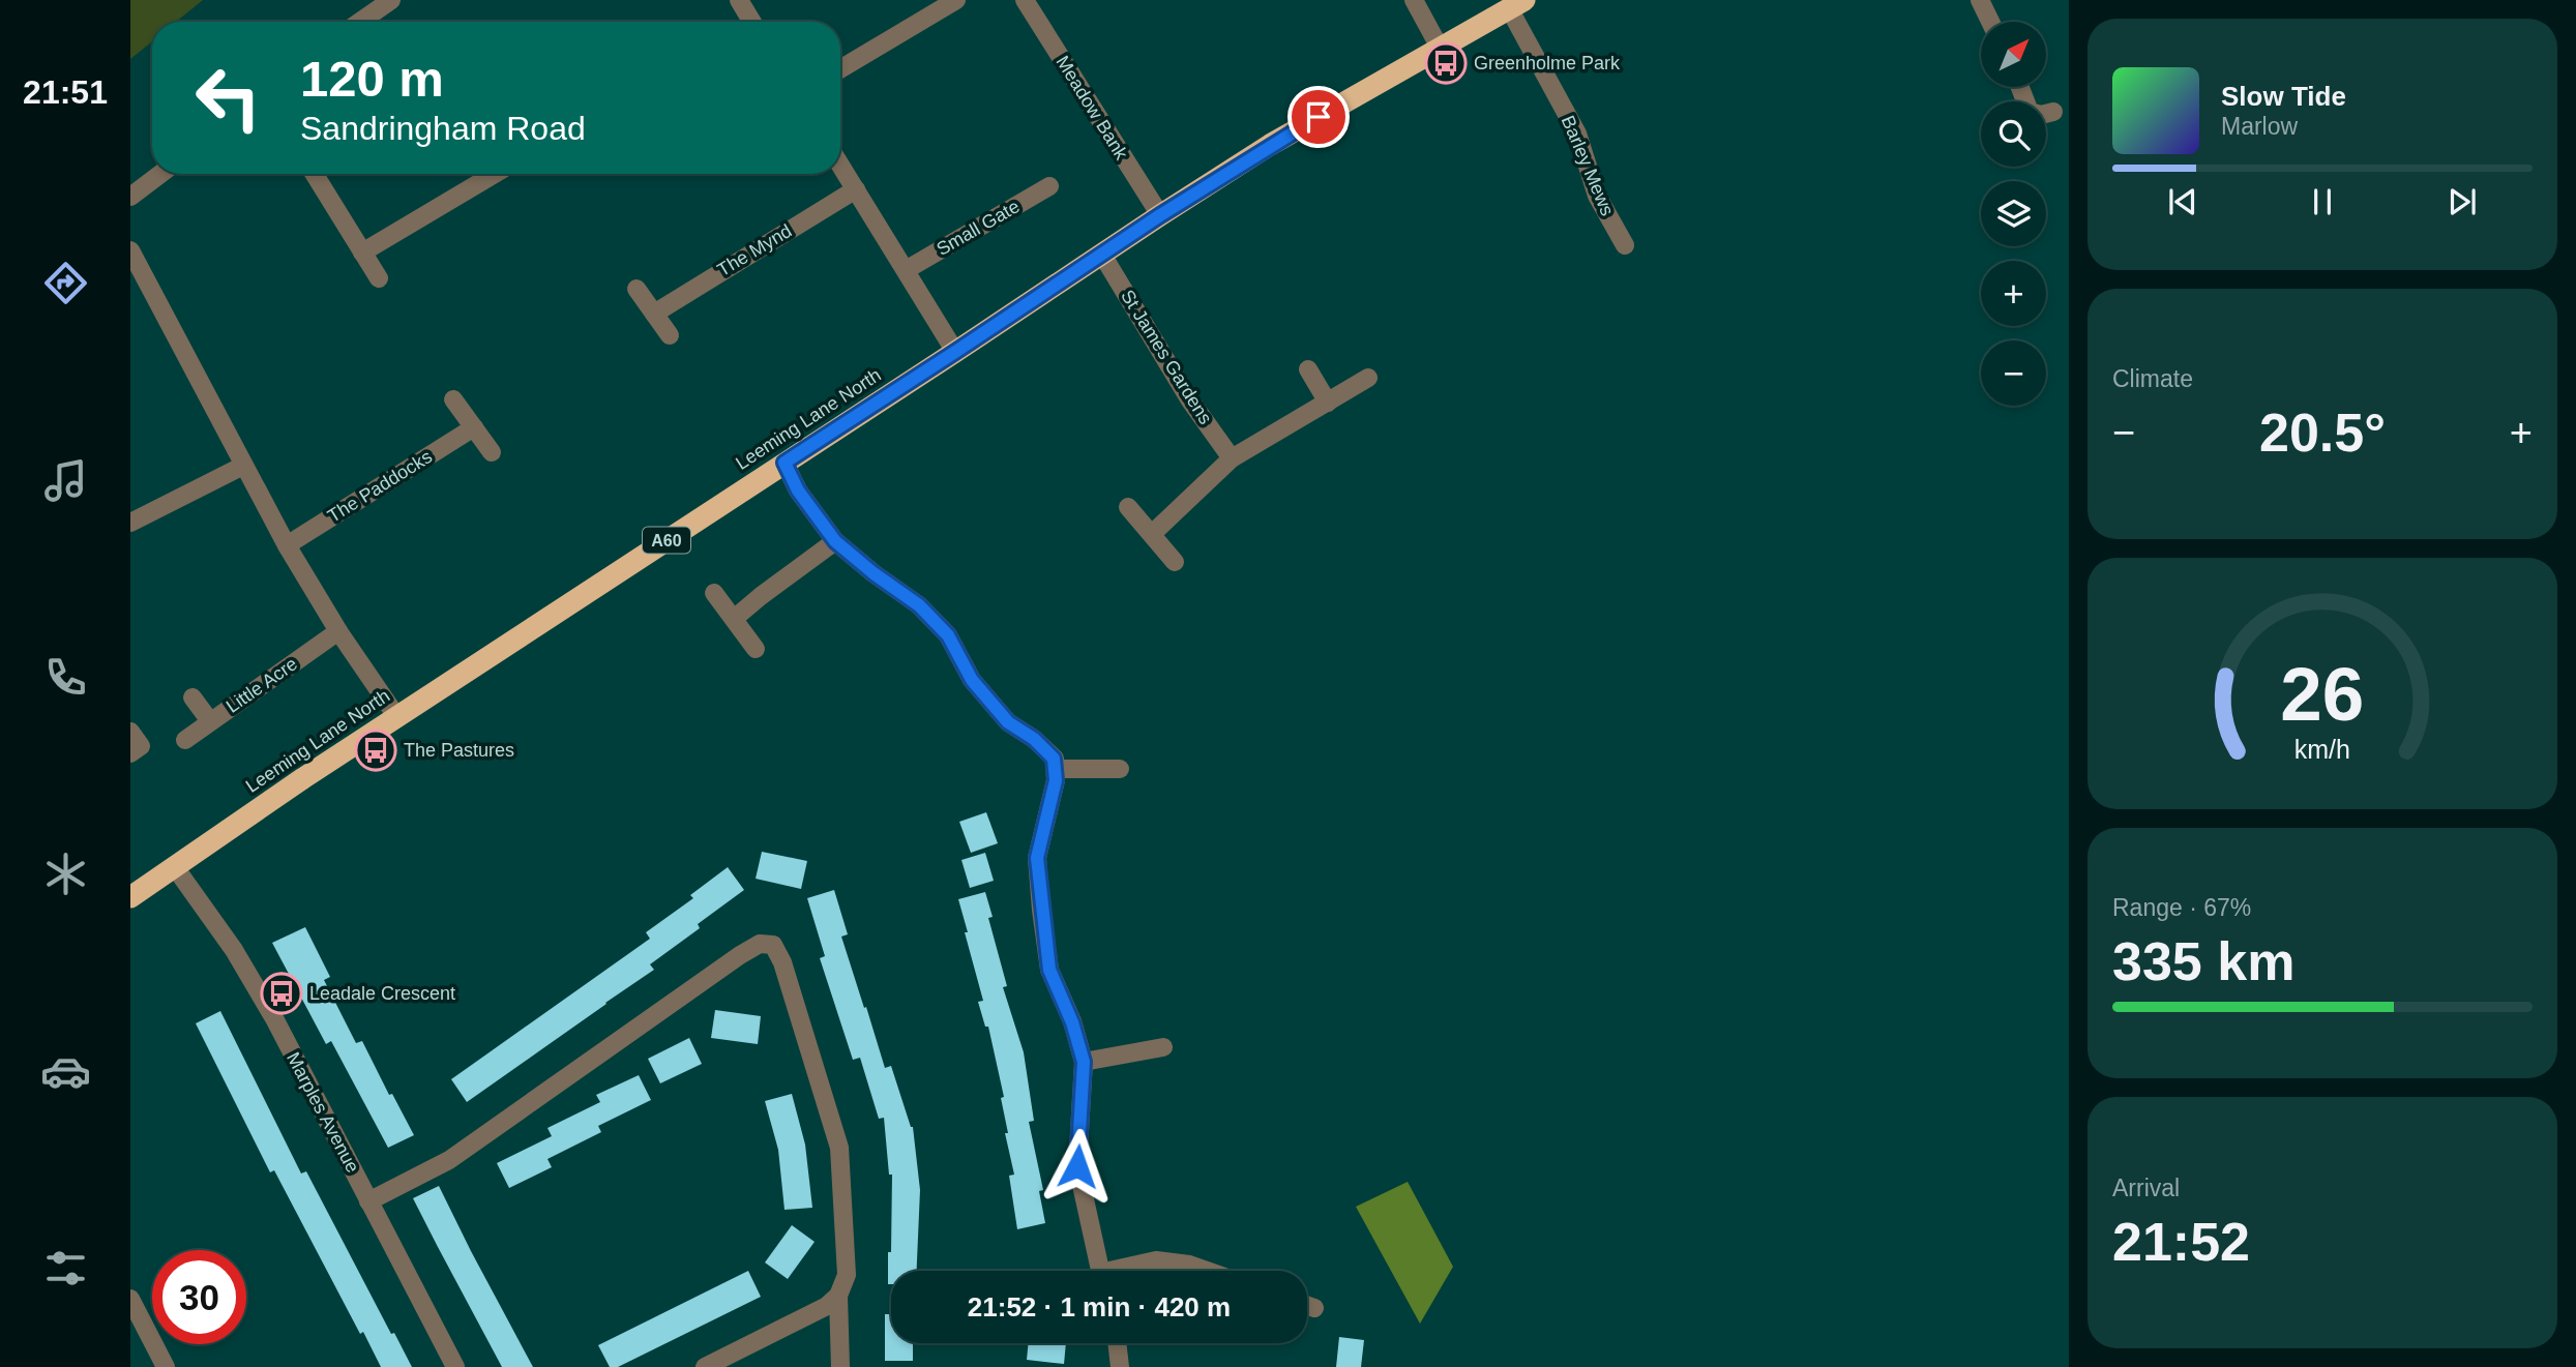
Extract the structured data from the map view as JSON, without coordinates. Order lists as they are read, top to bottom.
{
  "streets": {
    "highway": ["Leeming Lane North", "A60"],
    "street": [
      "Meadow Bank",
      "Barley Mews",
      "Small Gate",
      "The Mynd",
      "St James Gardens",
      "The Paddocks",
      "Little Acre",
      "Marples Avenue"
    ]
  },
  "crossings": [
    ["Meadow Bank", "Leeming Lane North"],
    ["Barley Mews", "Leeming Lane North"],
    ["St James Gardens", "Leeming Lane North"],
    ["Leeming Lane North", "Marples Avenue"]
  ],
  "places": {
    "bus stop": ["Greenholme Park", "The Pastures", "Leadale Crescent"]
  },
  "north": "top right",
  "page": {
    "tabs": "21:51",
    "map_buttons": ["+", "−"],
    "turn": ["120 m", "Sandringham Road"],
    "song": ["Slow Tide", "Marlow"],
    "tile": [
      "Climate",
      ["Range · 67%", "335 km"],
      ["Arrival", "21:52"]
    ],
    "heat": ["−", "20.5°", "+"],
    "limit": "30",
    "trip": "21:52 · 1 min · 420 m",
    "gauge": ["26", "km/h"]
  }
}
